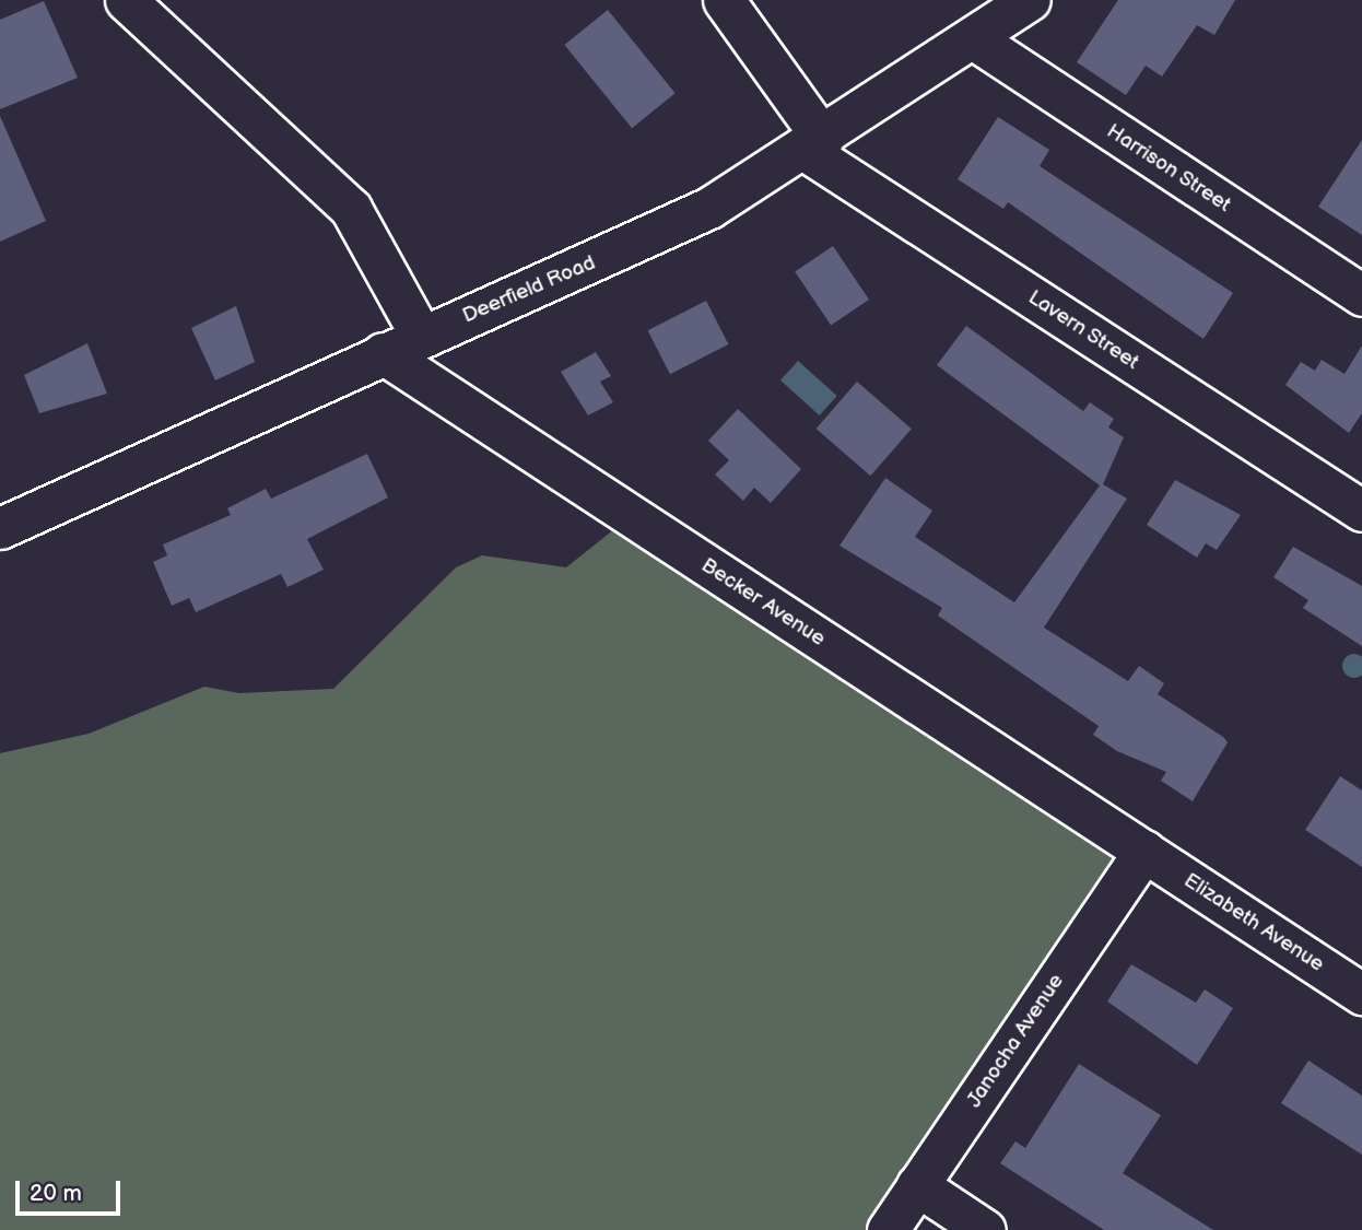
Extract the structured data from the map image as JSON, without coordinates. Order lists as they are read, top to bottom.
{
  "streets": {
    "street": [
      "Harrison Street",
      "Deerfield Road",
      "Lavern Street",
      "Becker Avenue",
      "Elizabeth Avenue",
      "Janocha Avenue"
    ]
  },
  "crossings": [
    ["Harrison Street", "Deerfield Road"],
    ["Deerfield Road", "Lavern Street"],
    ["Deerfield Road", "Becker Avenue"],
    ["Becker Avenue", "Elizabeth Avenue"],
    ["Becker Avenue", "Janocha Avenue"],
    ["Elizabeth Avenue", "Janocha Avenue"]
  ],
  "scale_bar": "20 m"
}
